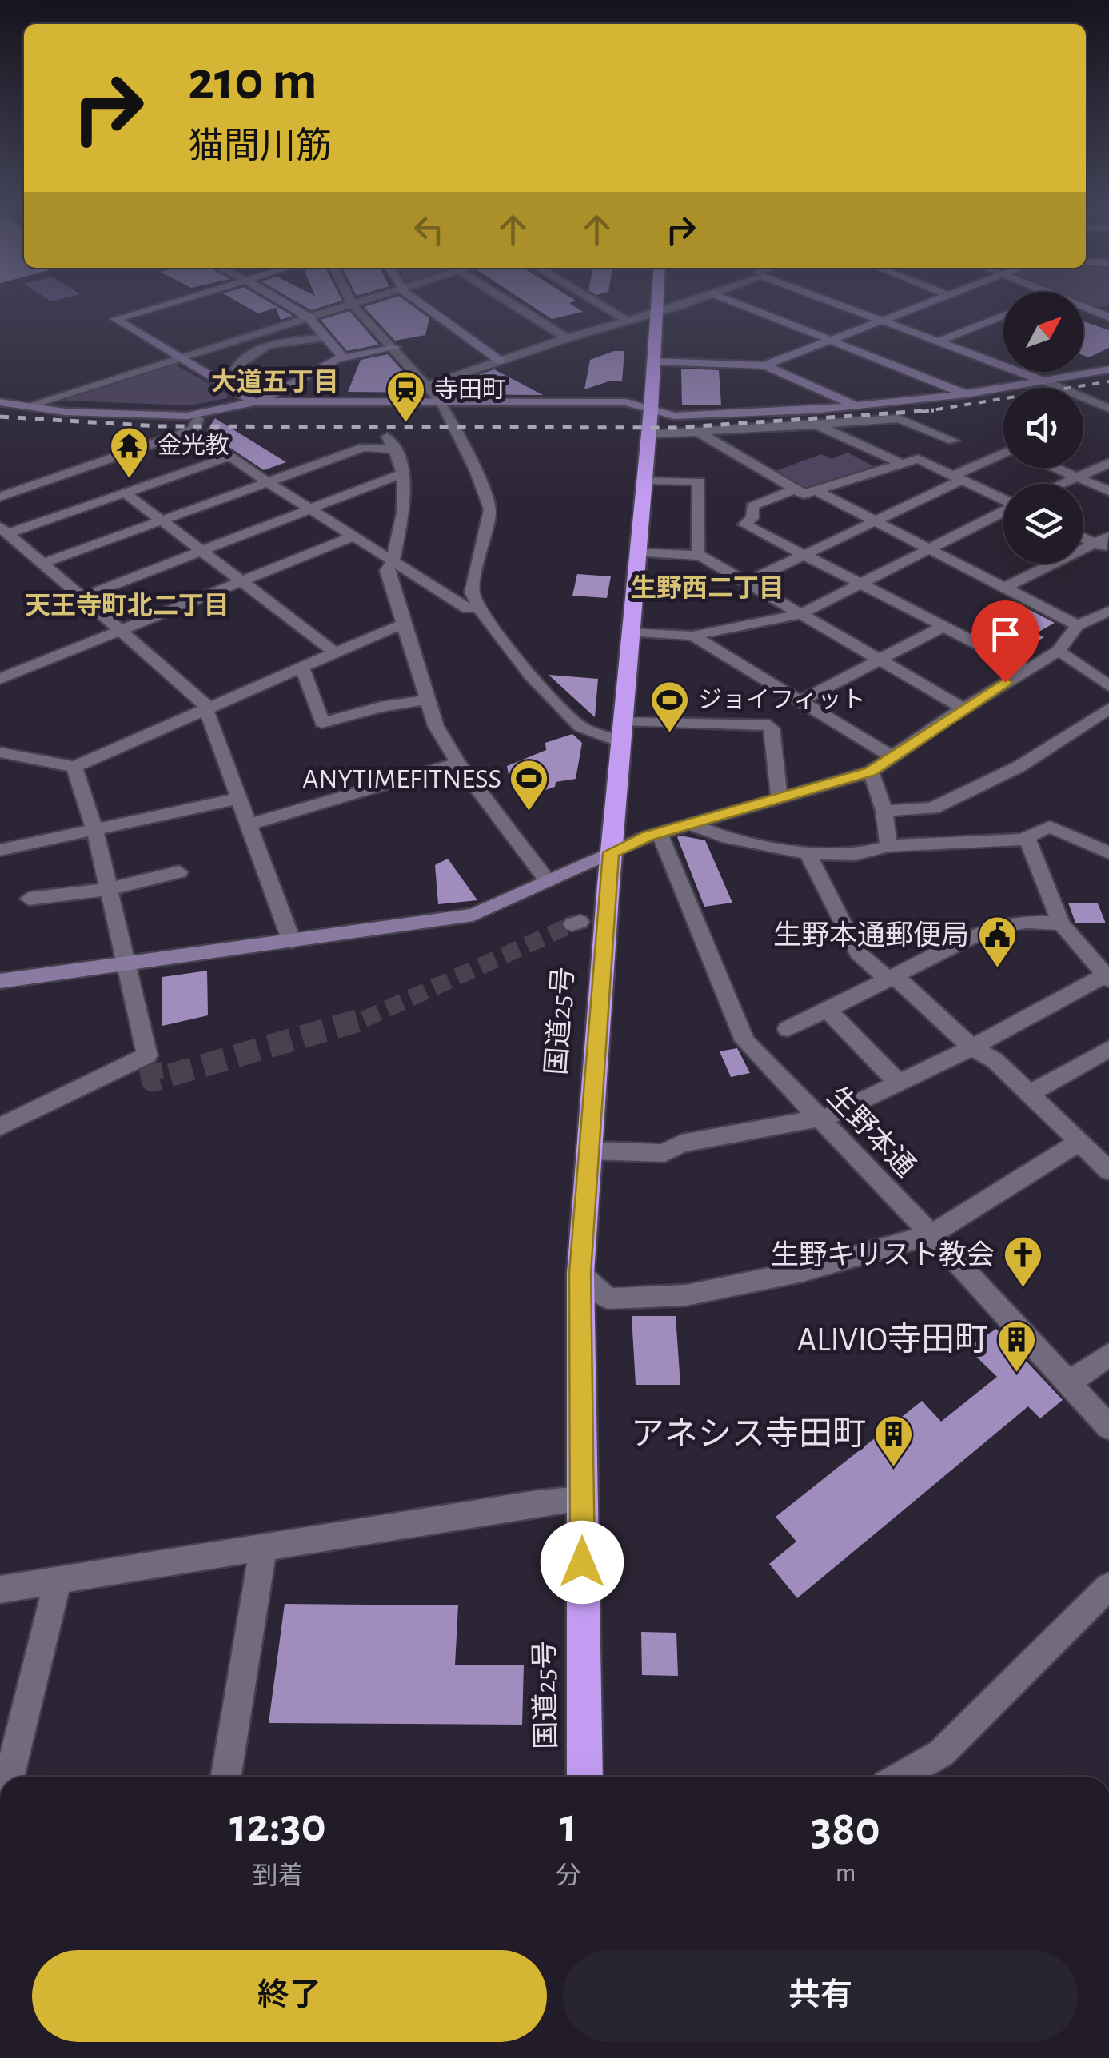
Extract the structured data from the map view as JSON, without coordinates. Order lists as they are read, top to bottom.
{
  "streets": {
    "highway": ["国道25号"],
    "street": ["生野本通"]
  },
  "districts": ["大道五丁目", "生野西二丁目", "天王寺町北二丁目"],
  "places": {
    "station": ["寺田町"],
    "temple": ["金光教"],
    "sports": ["ジョイフィット", "ANYTIMEFITNESS"],
    "public building": ["生野本通郵便局"],
    "church": ["生野キリスト教会"],
    "building": ["ALIVIO寺田町", "アネシス寺田町"]
  },
  "north": "top right",
  "page": {
    "turn": ["210 m", "猫間川筋"],
    "eta": [
      "12:30",
      "到着",
      "1",
      "分",
      "380",
      "m"
    ],
    "buttons": ["終了", "共有"]
  }
}
